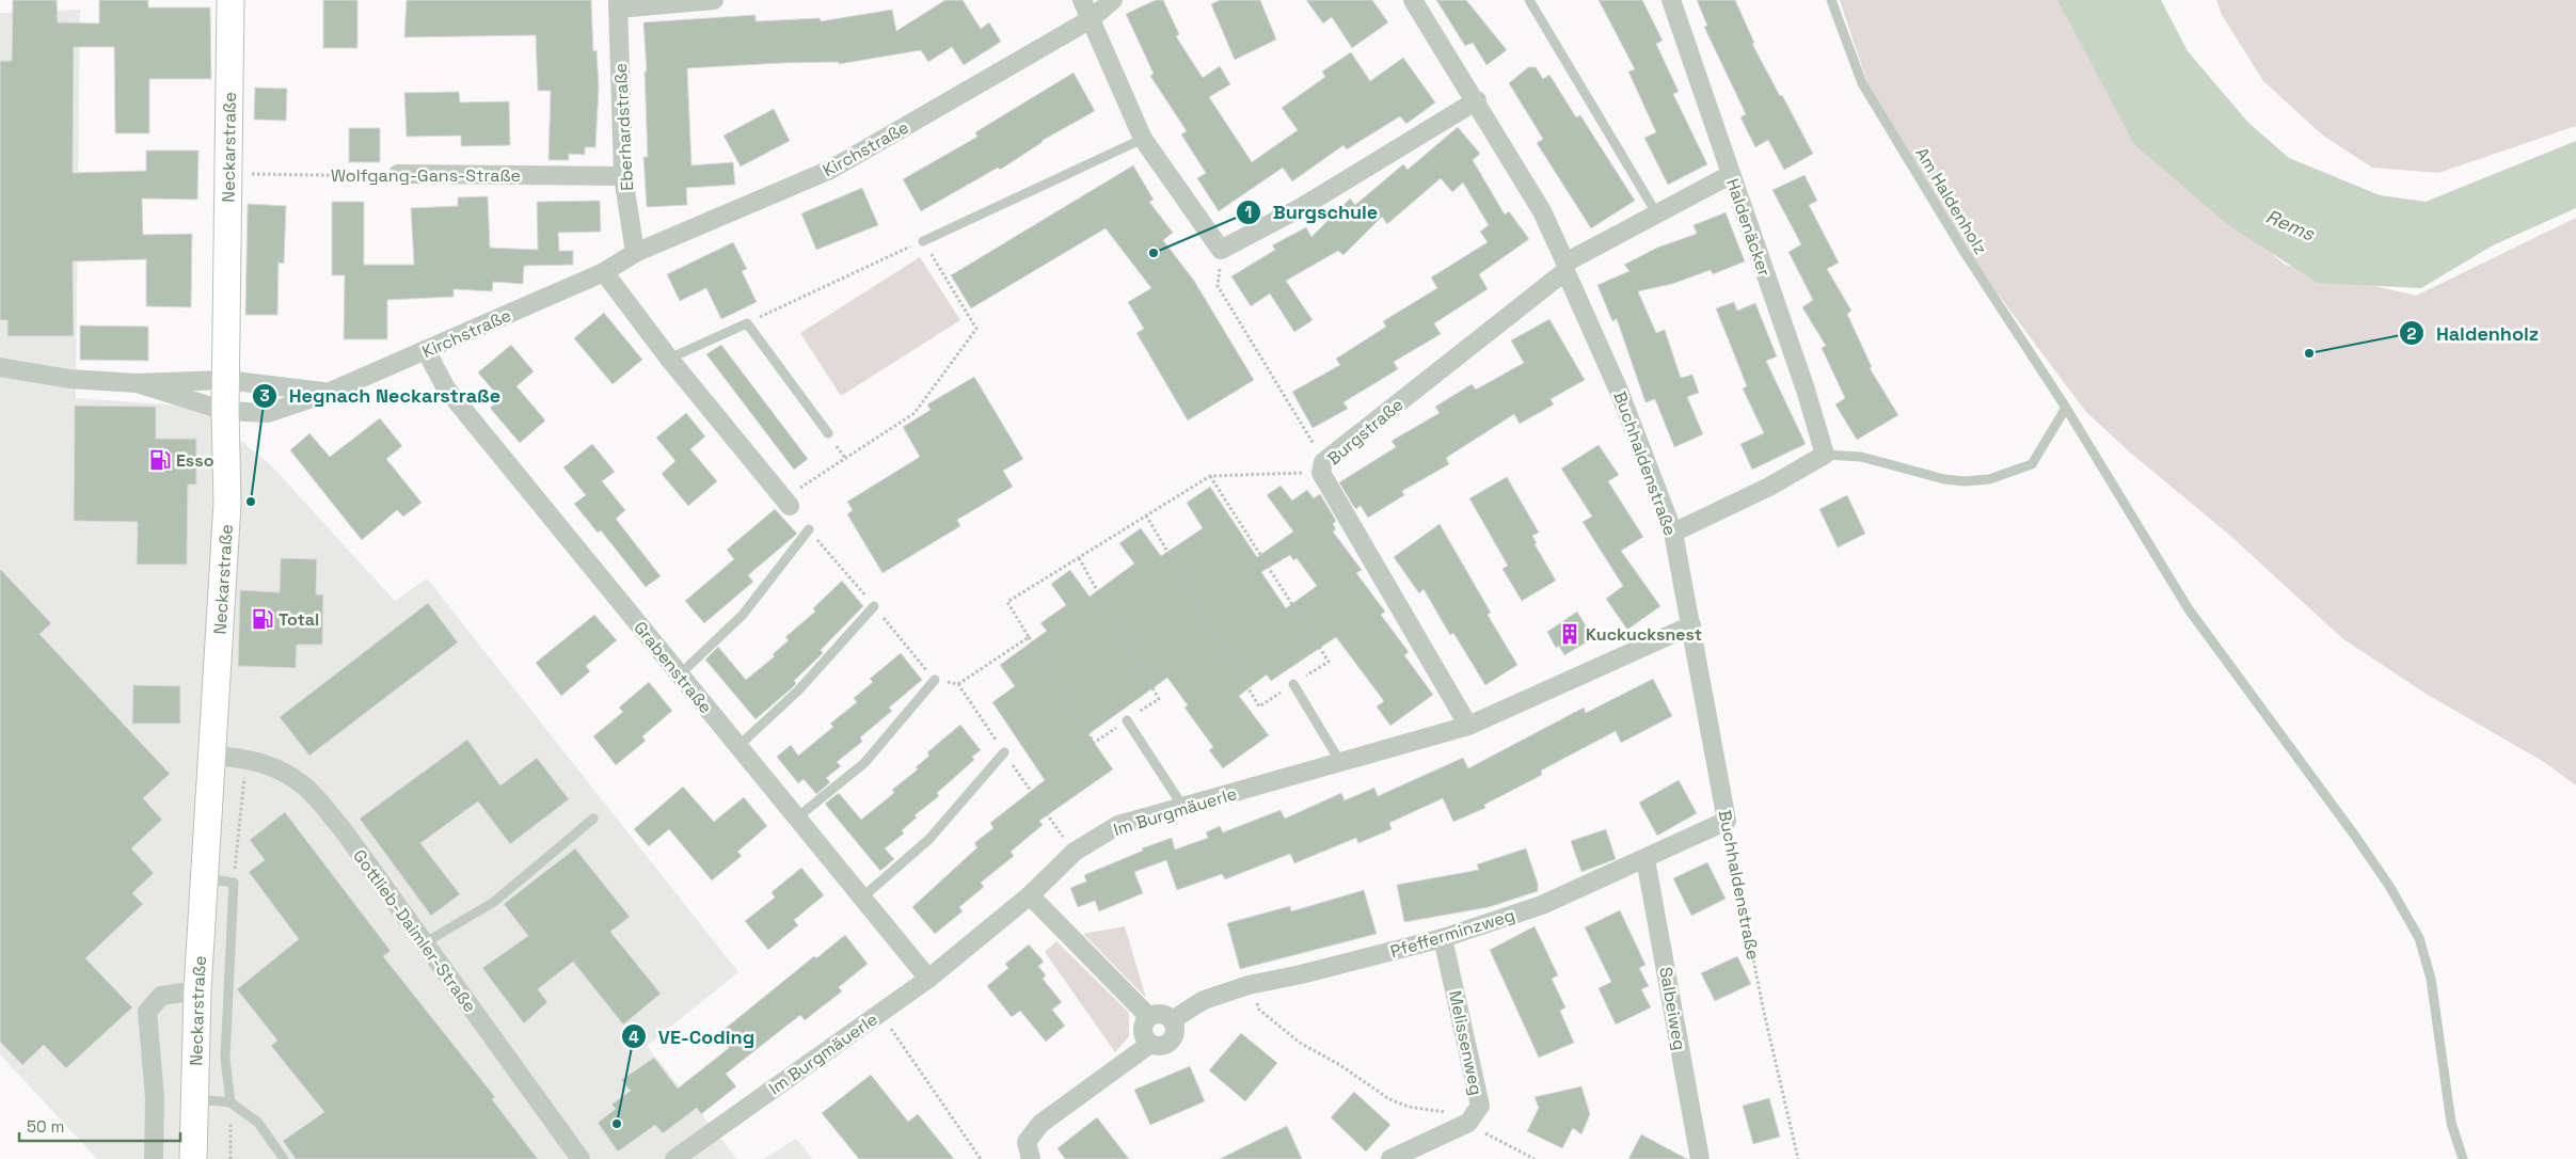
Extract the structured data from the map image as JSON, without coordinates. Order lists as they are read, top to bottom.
{
  "streets": {
    "main road": ["Neckarstraße"],
    "street": [
      "Eberhardstraße",
      "Kirchstraße",
      "Wolfgang-Gans-Straße",
      "Haldenäcker",
      "Burgstraße",
      "Buchhaldenstraße",
      "Grabenstraße",
      "Im Burgmäuerle",
      "Gottlieb-Daimler-Straße",
      "Pfefferminzweg",
      "Salbeiweg",
      "Melissenweg"
    ],
    "lane": ["Am Haldenholz"]
  },
  "crossings": [
    ["Eberhardstraße", "Kirchstraße"],
    ["Eberhardstraße", "Wolfgang-Gans-Straße"],
    ["Neckarstraße", "Kirchstraße"],
    ["Neckarstraße", "Wolfgang-Gans-Straße"],
    ["Neckarstraße", "Gottlieb-Daimler-Straße"],
    ["Kirchstraße", "Grabenstraße"],
    ["Haldenäcker", "Burgstraße"],
    ["Burgstraße", "Buchhaldenstraße"],
    ["Burgstraße", "Im Burgmäuerle"],
    ["Buchhaldenstraße", "Im Burgmäuerle"],
    ["Buchhaldenstraße", "Pfefferminzweg"],
    ["Grabenstraße", "Im Burgmäuerle"],
    ["Pfefferminzweg", "Salbeiweg"],
    ["Pfefferminzweg", "Melissenweg"]
  ],
  "water": ["Rems"],
  "places": {
    "other": [
      "Burgschule",
      "Haldenholz",
      "Hegnach Neckarstraße",
      "VE-Coding"
    ],
    "fuel station": ["Esso", "Total"],
    "building": ["Kuckucksnest"]
  },
  "scale_bar": "50 m"
}
